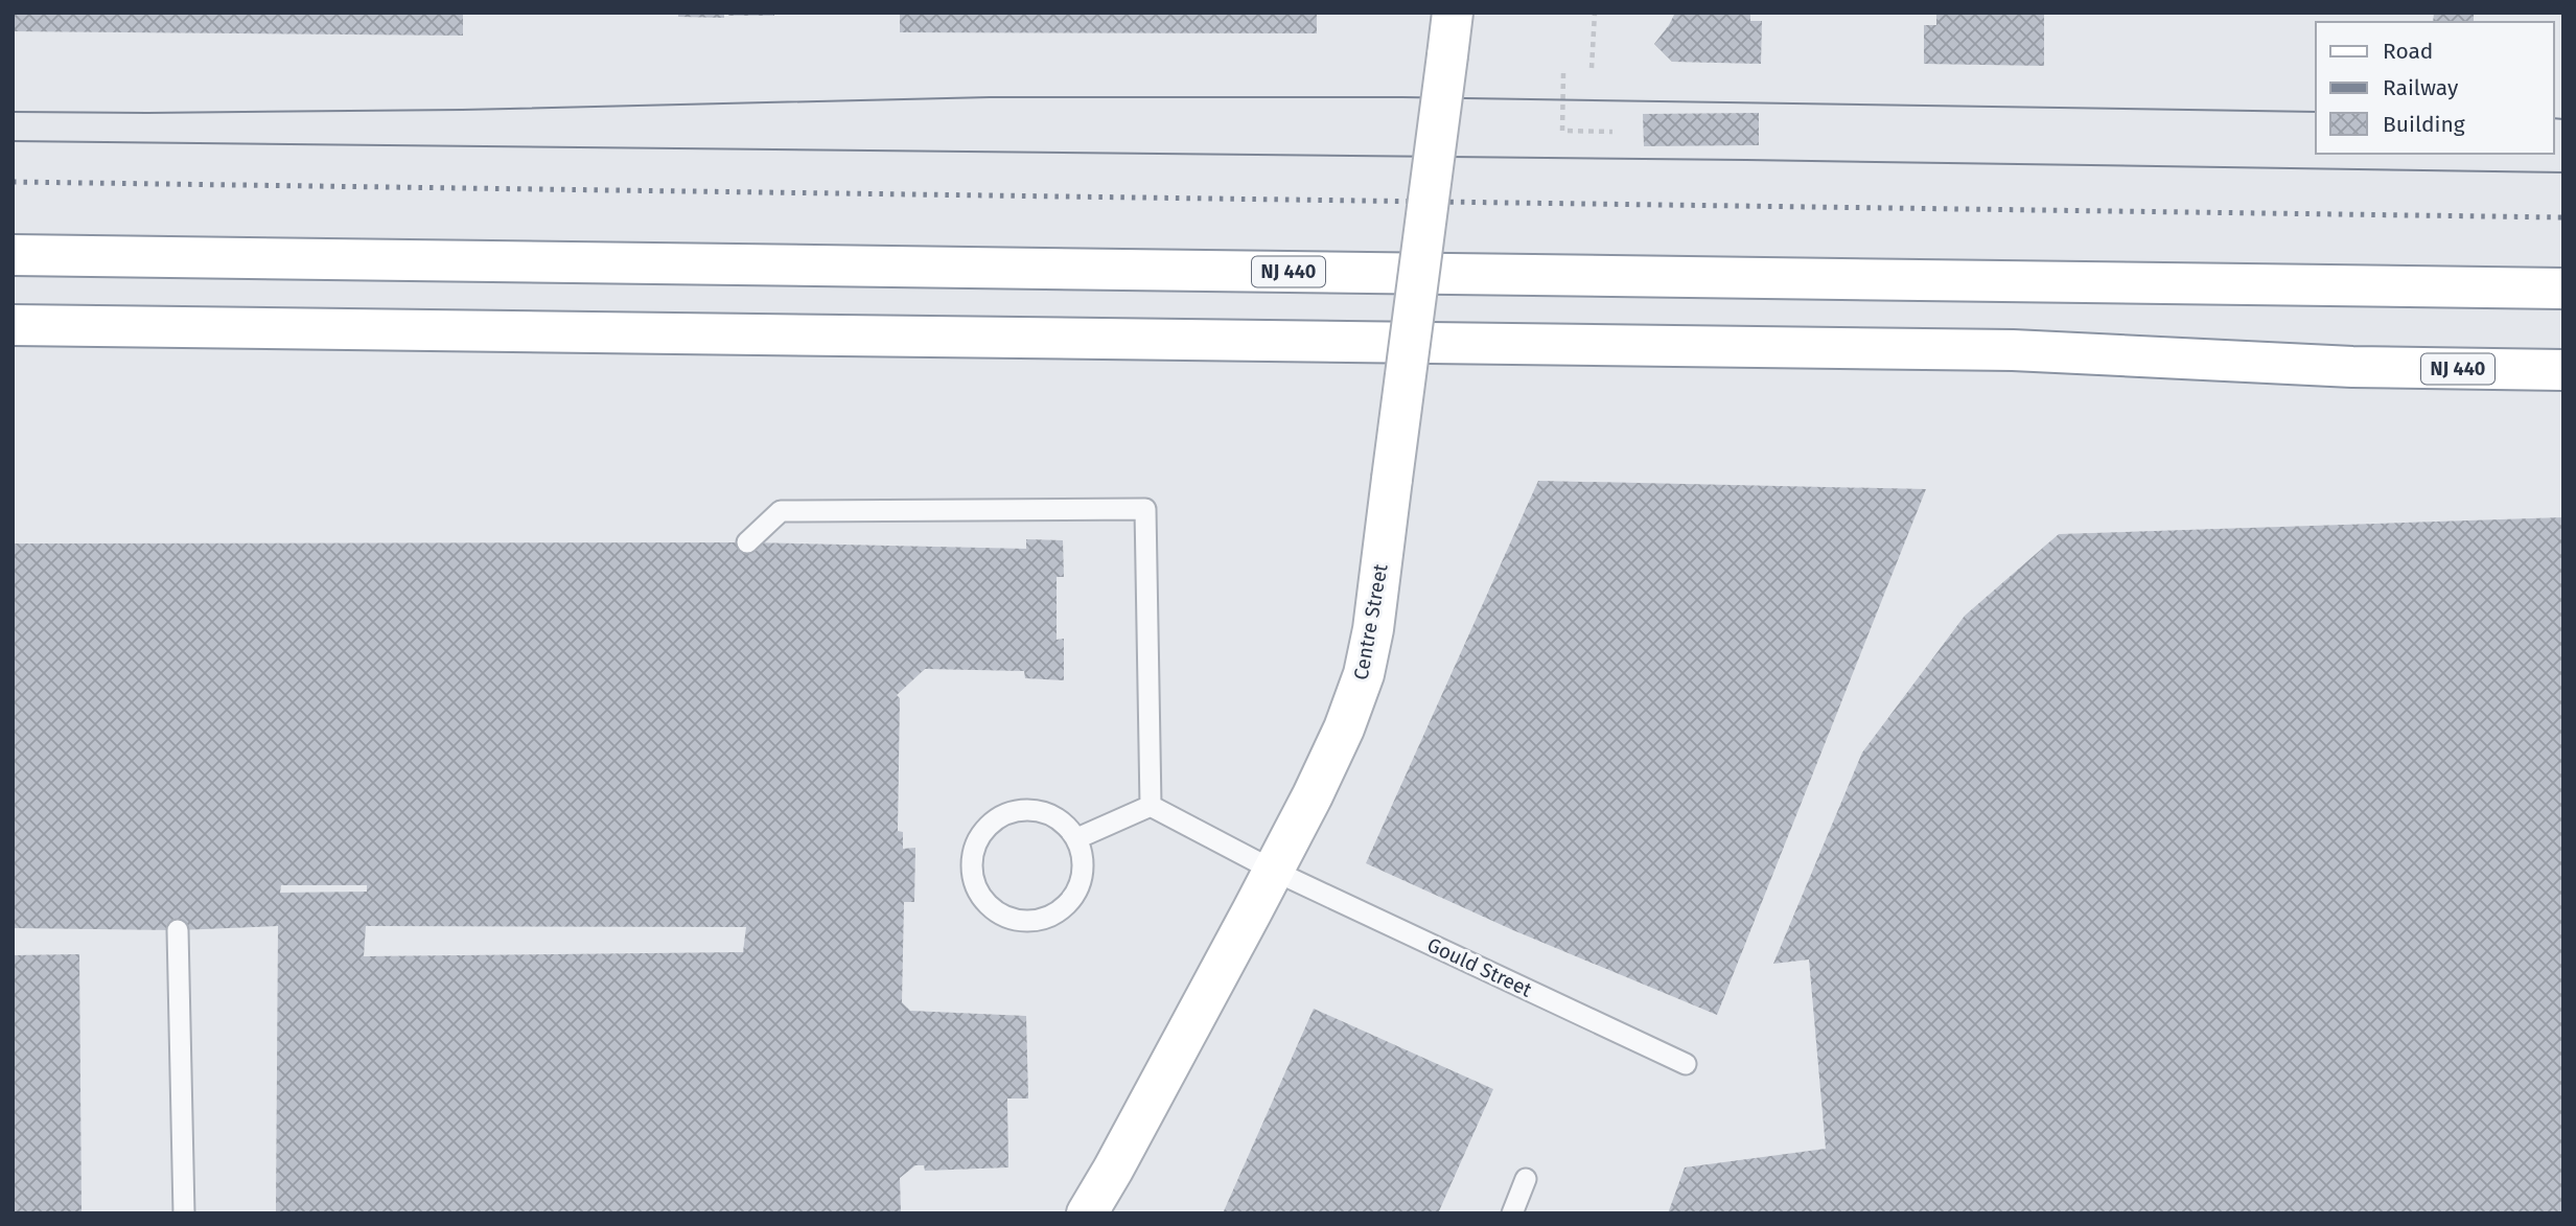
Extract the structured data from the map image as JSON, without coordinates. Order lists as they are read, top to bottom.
{
  "streets": {
    "main road": ["NJ 440", "Centre Street"],
    "lane": ["Gould Street"]
  },
  "crossings": [
    ["Centre Street", "Gould Street"]
  ],
  "legend": ["Road", "Railway", "Building"]
}
